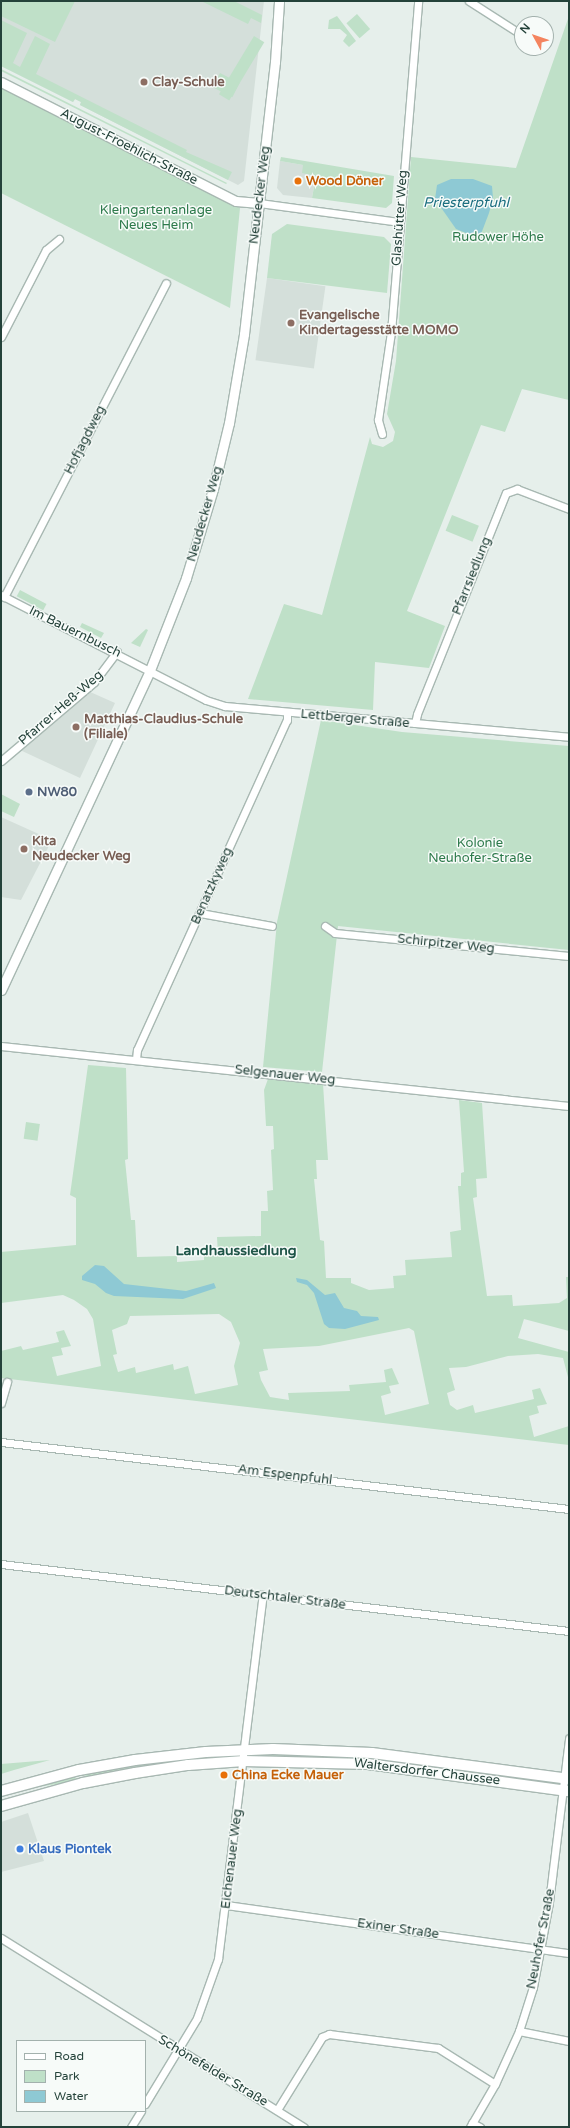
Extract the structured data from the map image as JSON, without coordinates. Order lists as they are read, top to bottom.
{
  "streets": {
    "main road": ["Waltersdorfer Chaussee"],
    "street": [
      "August-Froehlich-Straße",
      "Neudecker Weg",
      "Glashütter Weg",
      "Hofjagdweg",
      "Pfarrsiedlung",
      "Im Bauernbusch",
      "Pfarrer-Heß-Weg",
      "Lettberger Straße",
      "Benatzkyweg",
      "Schirpitzer Weg",
      "Selgenauer Weg",
      "Am Espenpfuhl",
      "Deutschtaler Straße",
      "Eichenauer Weg",
      "Exiner Straße",
      "Neuhofer Straße",
      "Schönefelder Straße"
    ]
  },
  "crossings": [
    ["August-Froehlich-Straße", "Neudecker Weg"],
    ["Neudecker Weg", "Im Bauernbusch"],
    ["Neudecker Weg", "Lettberger Straße"],
    ["Hofjagdweg", "Im Bauernbusch"],
    ["Pfarrsiedlung", "Lettberger Straße"],
    ["Im Bauernbusch", "Pfarrer-Heß-Weg"],
    ["Im Bauernbusch", "Lettberger Straße"],
    ["Lettberger Straße", "Benatzkyweg"],
    ["Benatzkyweg", "Selgenauer Weg"],
    ["Deutschtaler Straße", "Eichenauer Weg"],
    ["Waltersdorfer Chaussee", "Eichenauer Weg"],
    ["Waltersdorfer Chaussee", "Neuhofer Straße"],
    ["Eichenauer Weg", "Exiner Straße"],
    ["Eichenauer Weg", "Schönefelder Straße"],
    ["Exiner Straße", "Neuhofer Straße"]
  ],
  "districts": ["Landhaussiedlung"],
  "water": ["Priesterpfuhl"],
  "parks": ["Kleingartenanlage Neues Heim", "Rudower Höhe", "Kolonie Neuhofer-Straße"],
  "places": [
    "Clay-Schule",
    "Wood Döner",
    "Evangelische Kindertagesstätte MOMO",
    "Matthias-Claudius-Schule (Filiale)",
    "NW80",
    "Kita Neudecker Weg",
    "China Ecke Mauer",
    "Klaus Piontek"
  ],
  "legend": ["Road", "Park", "Water"],
  "north": "top left"
}
